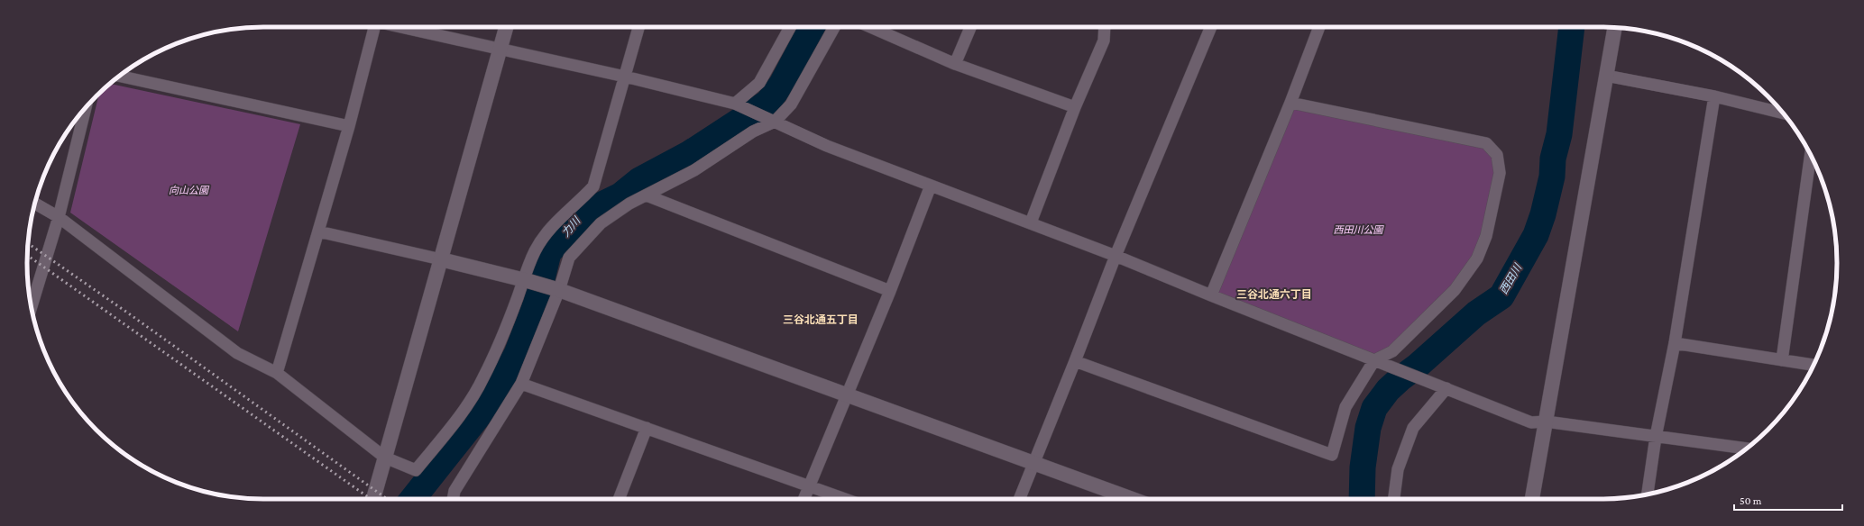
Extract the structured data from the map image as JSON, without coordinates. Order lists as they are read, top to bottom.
{
  "districts": ["三谷北通六丁目", "三谷北通五丁目"],
  "water": ["力川", "西田川"],
  "parks": ["向山公園", "西田川公園"],
  "scale_bar": "50 m"
}
